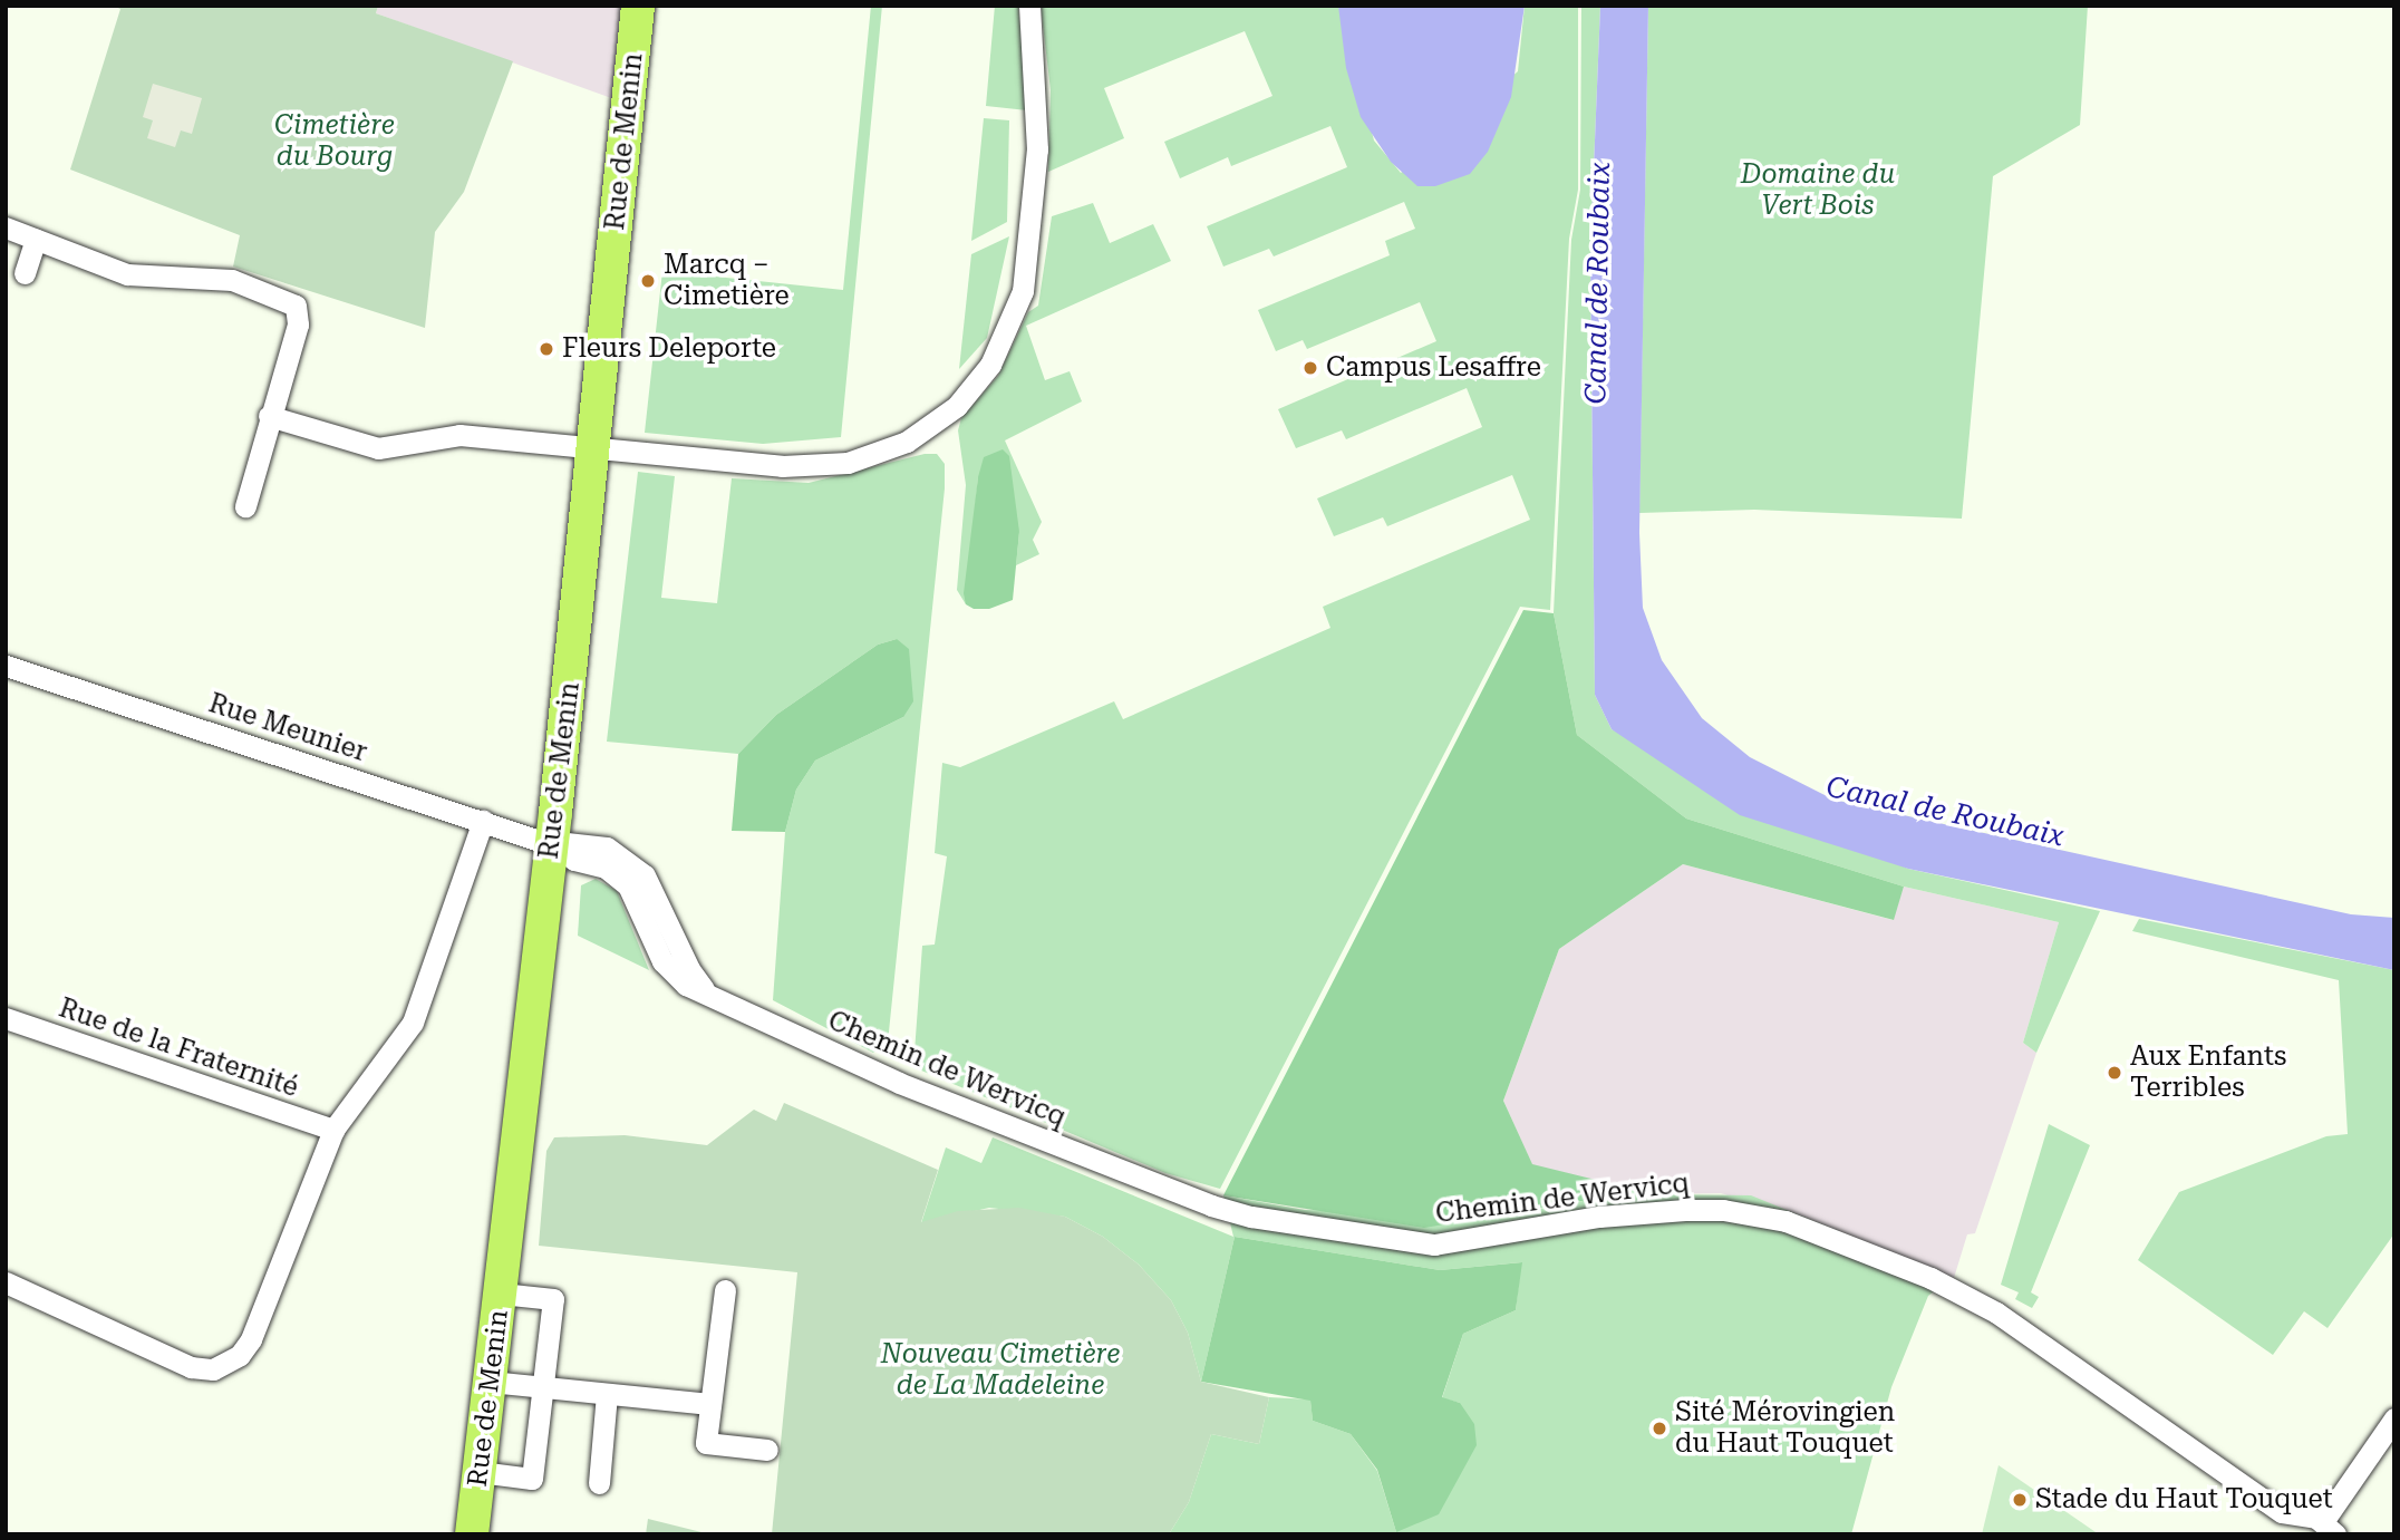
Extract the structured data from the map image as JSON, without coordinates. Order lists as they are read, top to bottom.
{
  "streets": {
    "main road": ["Rue de Menin"],
    "street": ["Rue Meunier", "Rue de la Fraternité", "Chemin de Wervicq"]
  },
  "crossings": [
    ["Rue de Menin", "Rue Meunier"],
    ["Rue de Menin", "Chemin de Wervicq"],
    ["Rue Meunier", "Chemin de Wervicq"]
  ],
  "water": ["Canal de Roubaix"],
  "parks": ["Cimetière du Bourg", "Domaine du Vert Bois", "Nouveau Cimetière de La Madeleine"],
  "places": [
    "Marcq – Cimetière",
    "Fleurs Deleporte",
    "Campus Lesaffre",
    "Aux Enfants Terribles",
    "Sité Mérovingien du Haut Touquet",
    "Stade du Haut Touquet"
  ]
}
